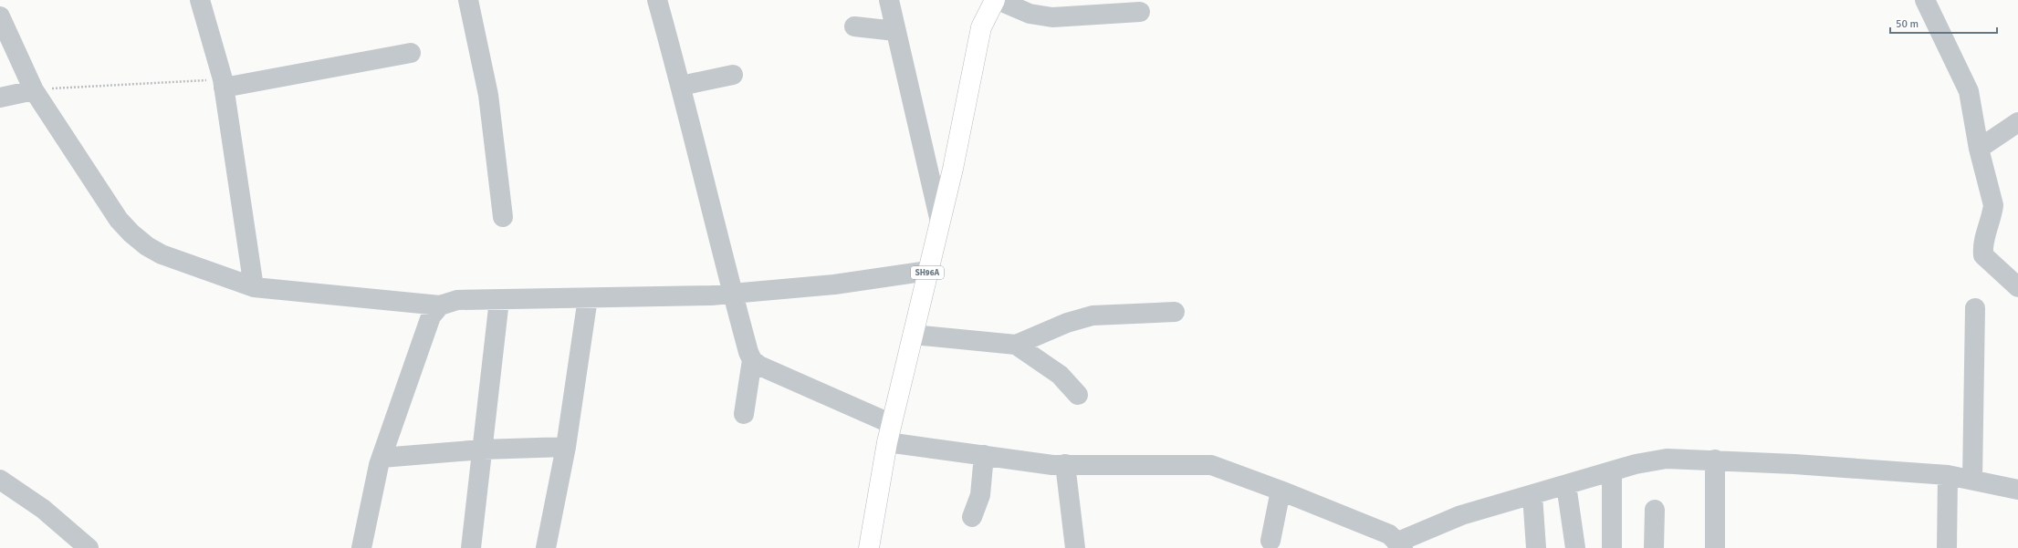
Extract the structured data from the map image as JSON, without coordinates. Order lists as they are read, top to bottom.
{
  "streets": {
    "main road": ["SH96A"]
  },
  "scale_bar": "50 m"
}
